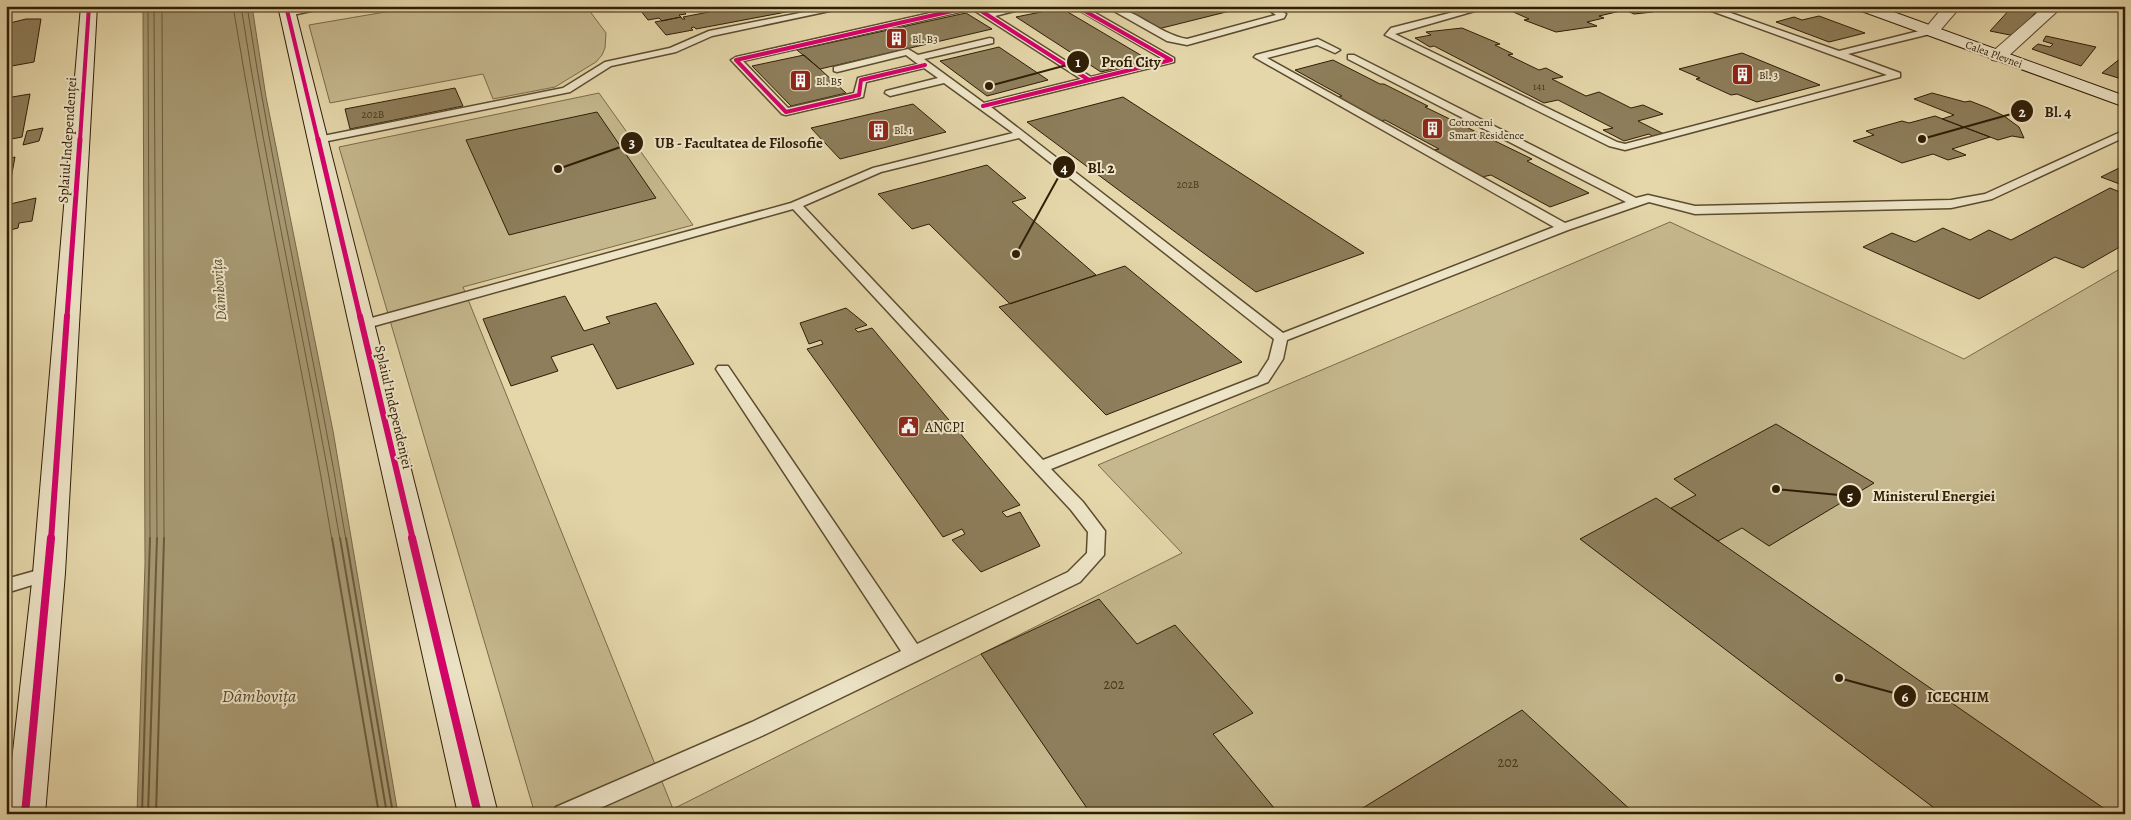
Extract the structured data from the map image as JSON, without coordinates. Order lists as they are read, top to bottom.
{
  "streets": {
    "main road": ["Calea Plevnei", "Splaiul Independenței"]
  },
  "water": ["Dâmbovița"],
  "places": {
    "building": [
      "Bl. B3",
      "Bl. 3",
      "Bl. B5",
      "Cotroceni Smart Residence",
      "Bl. 1"
    ],
    "other": [
      "Profi City",
      "Bl. 4",
      "UB - Facultatea de Filosofie",
      "Bl. 2",
      "Ministerul Energiei",
      "ICECHIM"
    ],
    "public building": ["ANCPI"]
  },
  "house_numbers": [
    "141",
    "202B",
    "202B",
    "202",
    "202"
  ]
}
